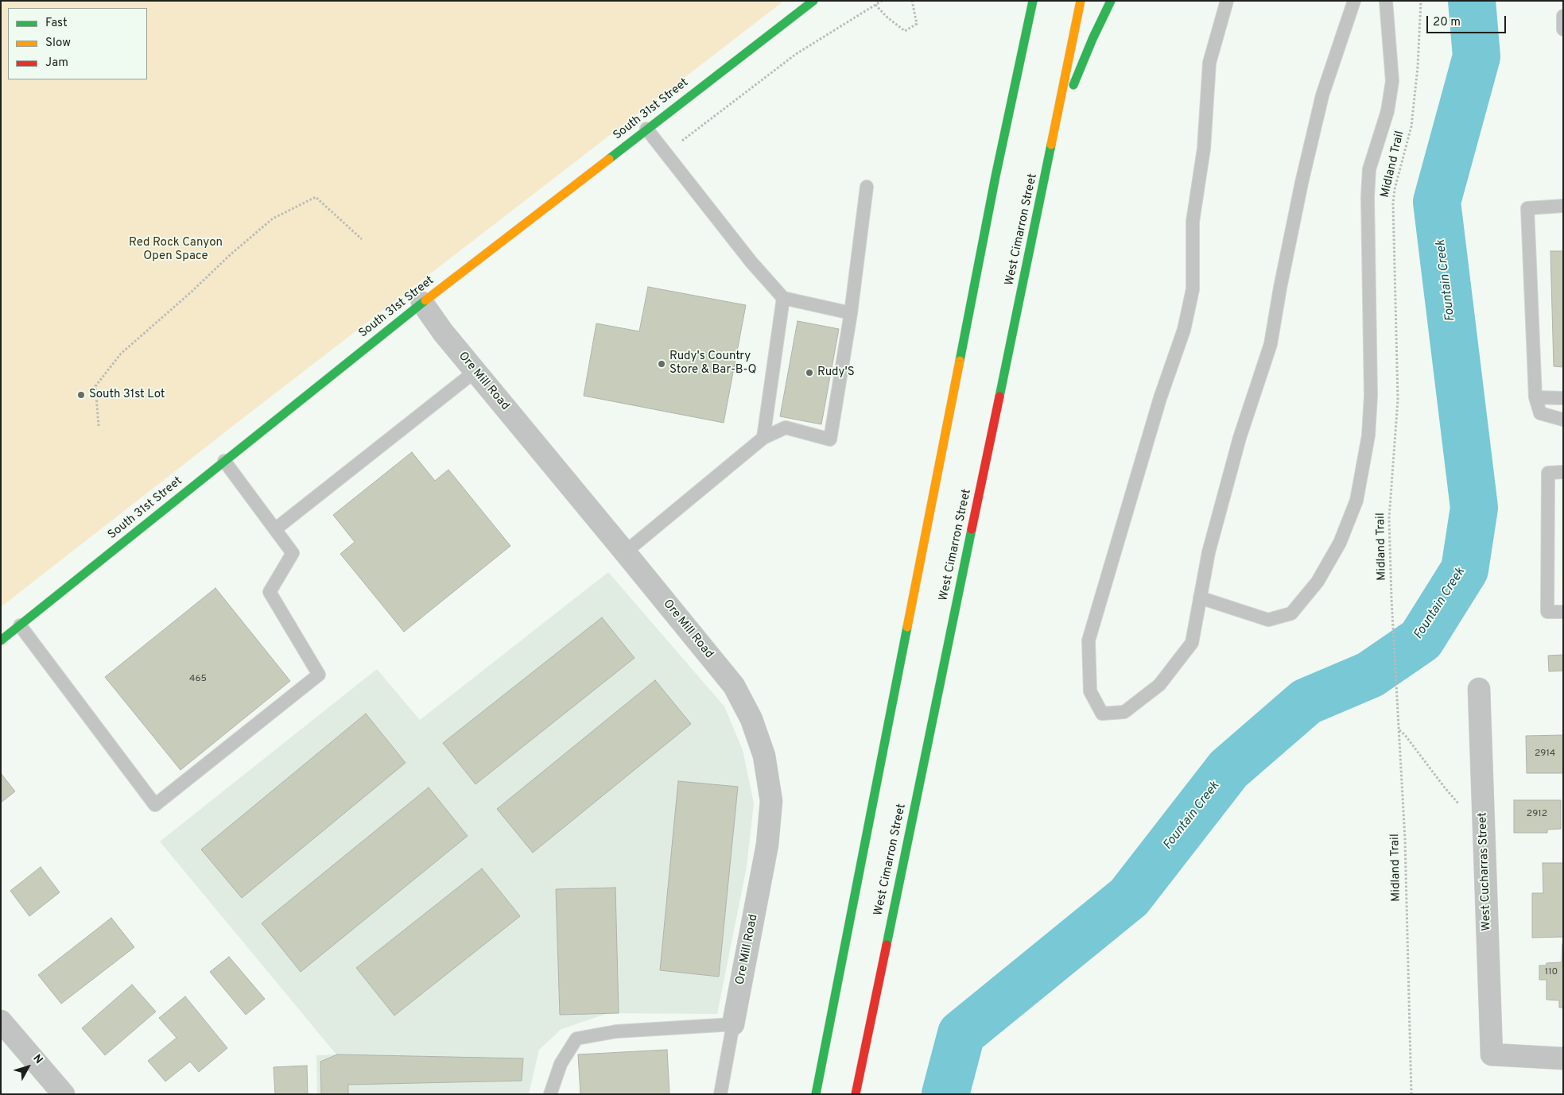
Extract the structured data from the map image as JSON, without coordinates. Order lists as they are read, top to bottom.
{
  "streets": {
    "main road": ["South 31st Street", "West Cimarron Street"],
    "street": ["Ore Mill Road", "West Cucharras Street"],
    "path": ["Midland Trail"]
  },
  "crossings": [
    ["South 31st Street", "Ore Mill Road"]
  ],
  "water": ["Fountain Creek"],
  "parks": ["Red Rock Canyon Open Space"],
  "places": ["Rudy's Country Store & Bar-B-Q", "Rudy'S", "South 31st Lot"],
  "house_numbers": [
    "465",
    "2914",
    "2912",
    "110"
  ],
  "legend": ["Fast", "Slow", "Jam"],
  "scale_bar": "20 m",
  "north": "top right"
}
